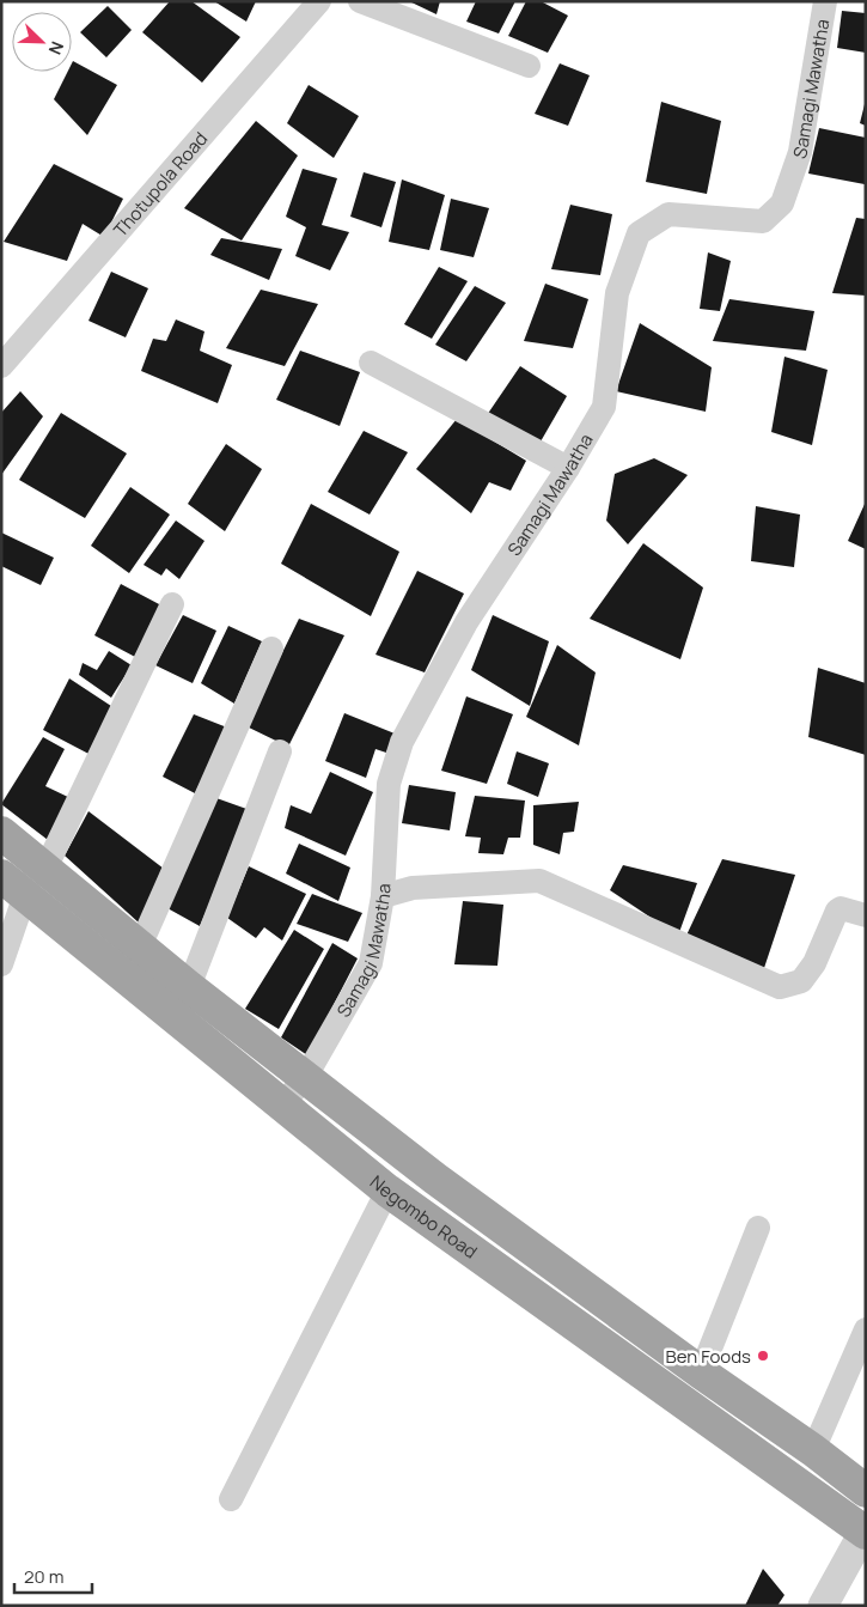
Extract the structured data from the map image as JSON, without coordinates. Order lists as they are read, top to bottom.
{
  "streets": {
    "highway": ["Negombo Road"],
    "street": ["Samagi Mawatha", "Thotupola Road"]
  },
  "crossings": [
    ["Samagi Mawatha", "Negombo Road"]
  ],
  "places": ["Ben Foods"],
  "scale_bar": "20 m",
  "north": "bottom right"
}
